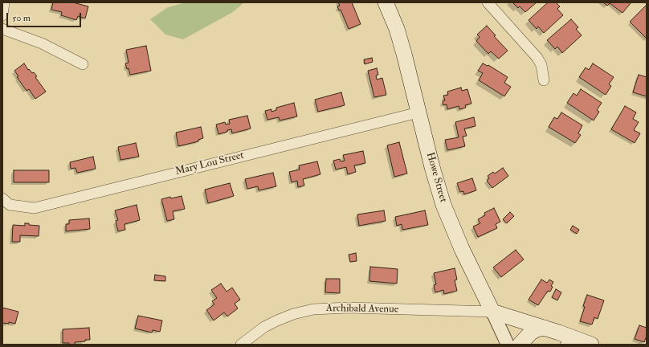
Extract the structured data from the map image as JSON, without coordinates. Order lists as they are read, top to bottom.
{
  "streets": {
    "main road": ["Howe Street"],
    "street": ["Mary Lou Street", "Archibald Avenue"]
  },
  "crossings": [
    ["Mary Lou Street", "Howe Street"],
    ["Howe Street", "Archibald Avenue"]
  ],
  "scale_bar": "50 m"
}
